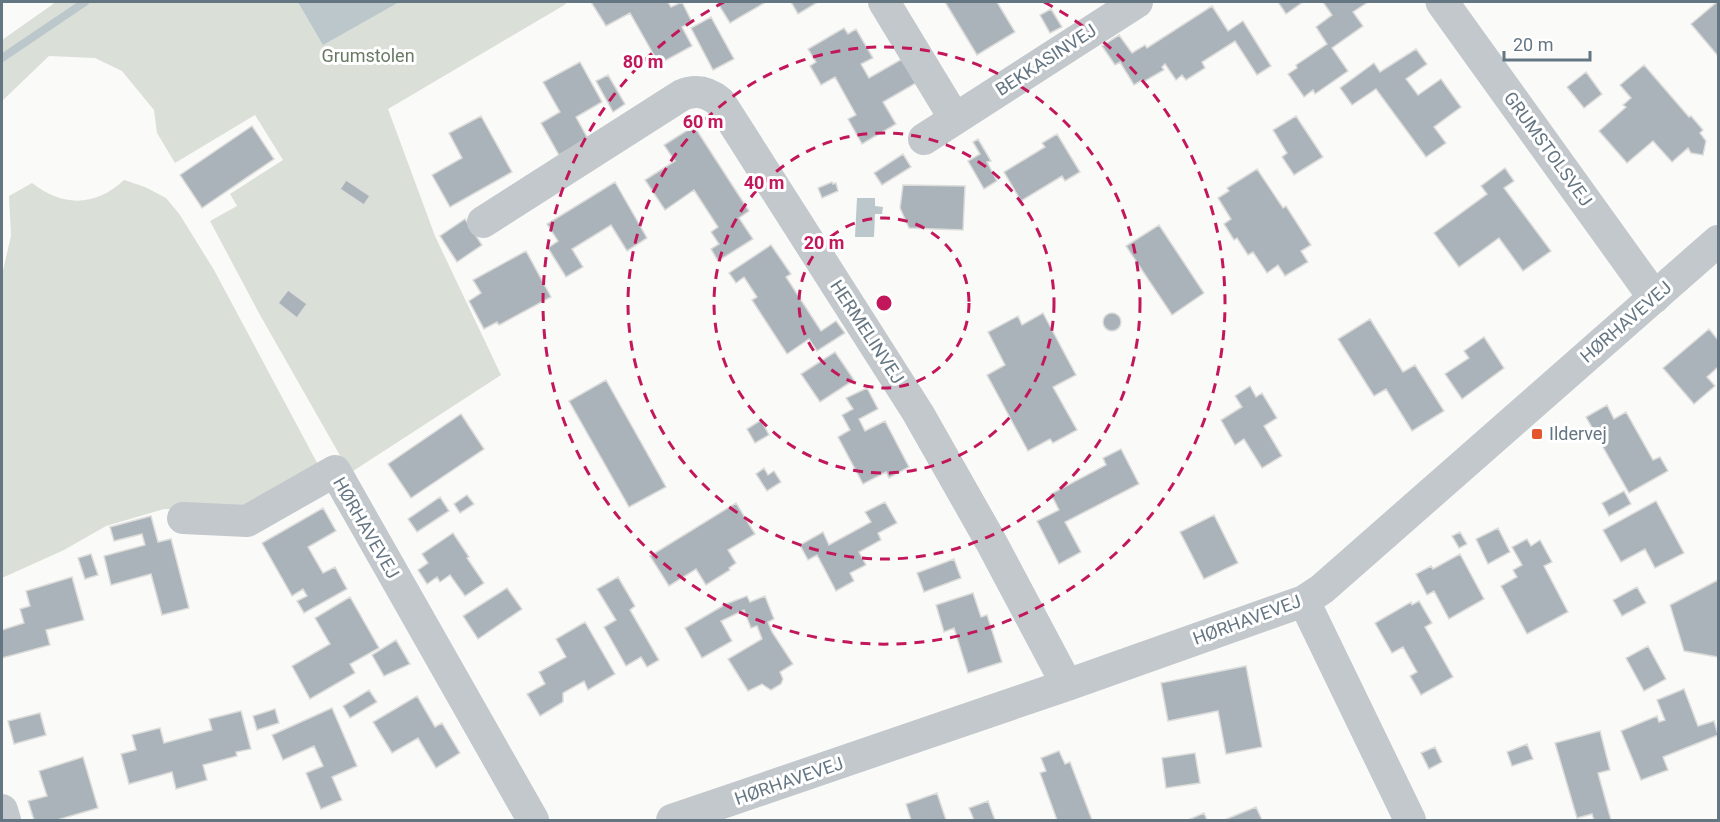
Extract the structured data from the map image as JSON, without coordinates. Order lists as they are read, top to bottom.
{
  "streets": {
    "street": [
      "BEKKASINVEJ",
      "GRUMSTOLSVEJ",
      "HØRHAVEVEJ",
      "HERMELINVEJ"
    ]
  },
  "crossings": [
    ["GRUMSTOLSVEJ", "HØRHAVEVEJ"],
    ["HØRHAVEVEJ", "HERMELINVEJ"]
  ],
  "parks": ["Grumstolen"],
  "places": {
    "transit": ["Ildervej"]
  },
  "scale_bar": "20 m",
  "rings": [
    "80 m",
    "60 m",
    "40 m",
    "20 m"
  ]
}
